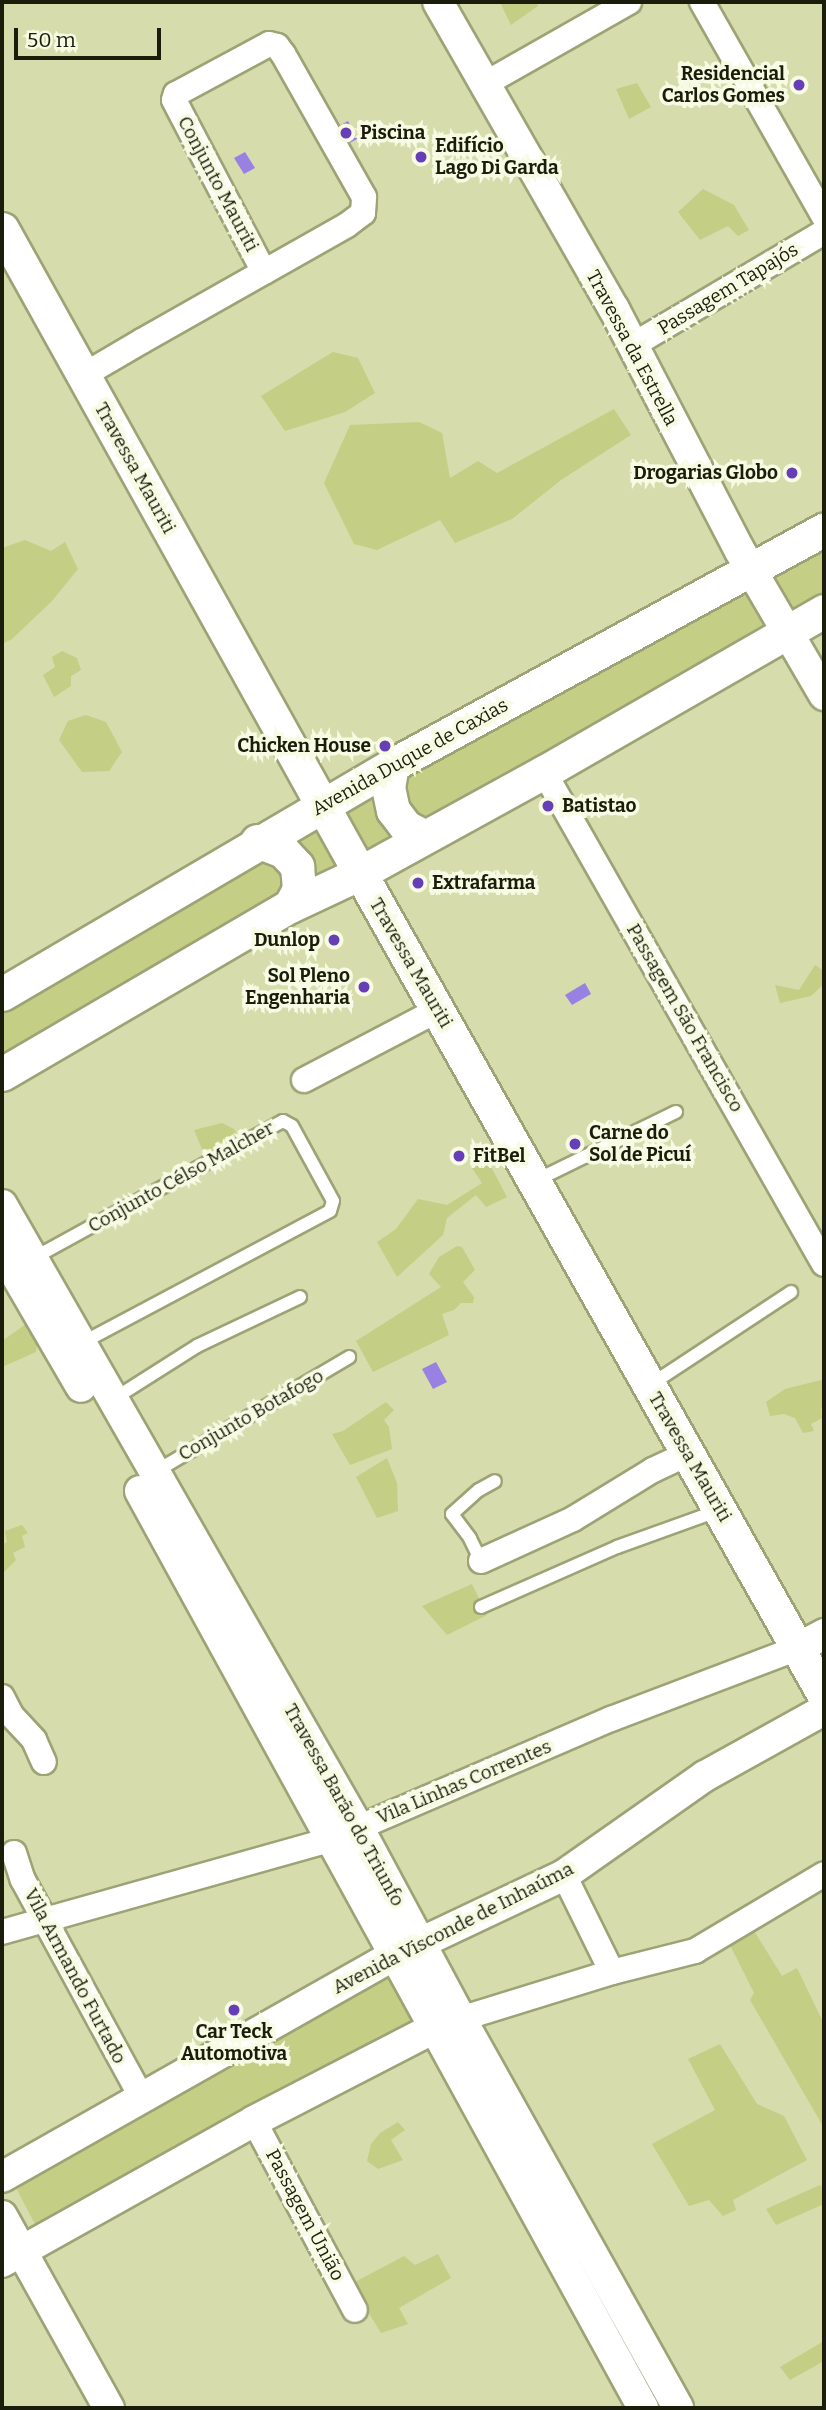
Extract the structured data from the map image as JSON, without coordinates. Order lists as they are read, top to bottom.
{
  "streets": {
    "main road": ["Travessa Mauriti", "Avenida Duque de Caxias"],
    "street": [
      "Conjunto Mauriti",
      "Passagem Tapajós",
      "Travessa da Estrella",
      "Passagem São Francisco",
      "Vila Linhas Correntes",
      "Travessa Barão do Triunfo",
      "Avenida Visconde de Inhaúma",
      "Vila Armando Furtado",
      "Passagem União"
    ],
    "lane": ["Conjunto Célso Malcher", "Conjunto Botafogo"]
  },
  "crossings": [
    ["Conjunto Mauriti", "Travessa Mauriti"],
    ["Passagem Tapajós", "Travessa da Estrella"],
    ["Travessa da Estrella", "Avenida Duque de Caxias"],
    ["Travessa Mauriti", "Avenida Duque de Caxias"],
    ["Travessa Mauriti", "Vila Linhas Correntes"],
    ["Travessa Mauriti", "Avenida Visconde de Inhaúma"],
    ["Conjunto Célso Malcher", "Travessa Barão do Triunfo"],
    ["Conjunto Botafogo", "Travessa Barão do Triunfo"],
    ["Vila Linhas Correntes", "Travessa Barão do Triunfo"],
    ["Vila Linhas Correntes", "Avenida Visconde de Inhaúma"],
    ["Vila Linhas Correntes", "Vila Armando Furtado"],
    ["Travessa Barão do Triunfo", "Avenida Visconde de Inhaúma"],
    ["Avenida Visconde de Inhaúma", "Vila Armando Furtado"]
  ],
  "places": [
    "Residencial Carlos Gomes",
    "Piscina",
    "Edifício Lago Di Garda",
    "Drogarias Globo",
    "Chicken House",
    "Batistao",
    "Extrafarma",
    "Dunlop",
    "Sol Pleno Engenharia",
    "Carne do Sol de Picuí",
    "FitBel",
    "Car Teck Automotiva"
  ],
  "scale_bar": "50 m"
}
